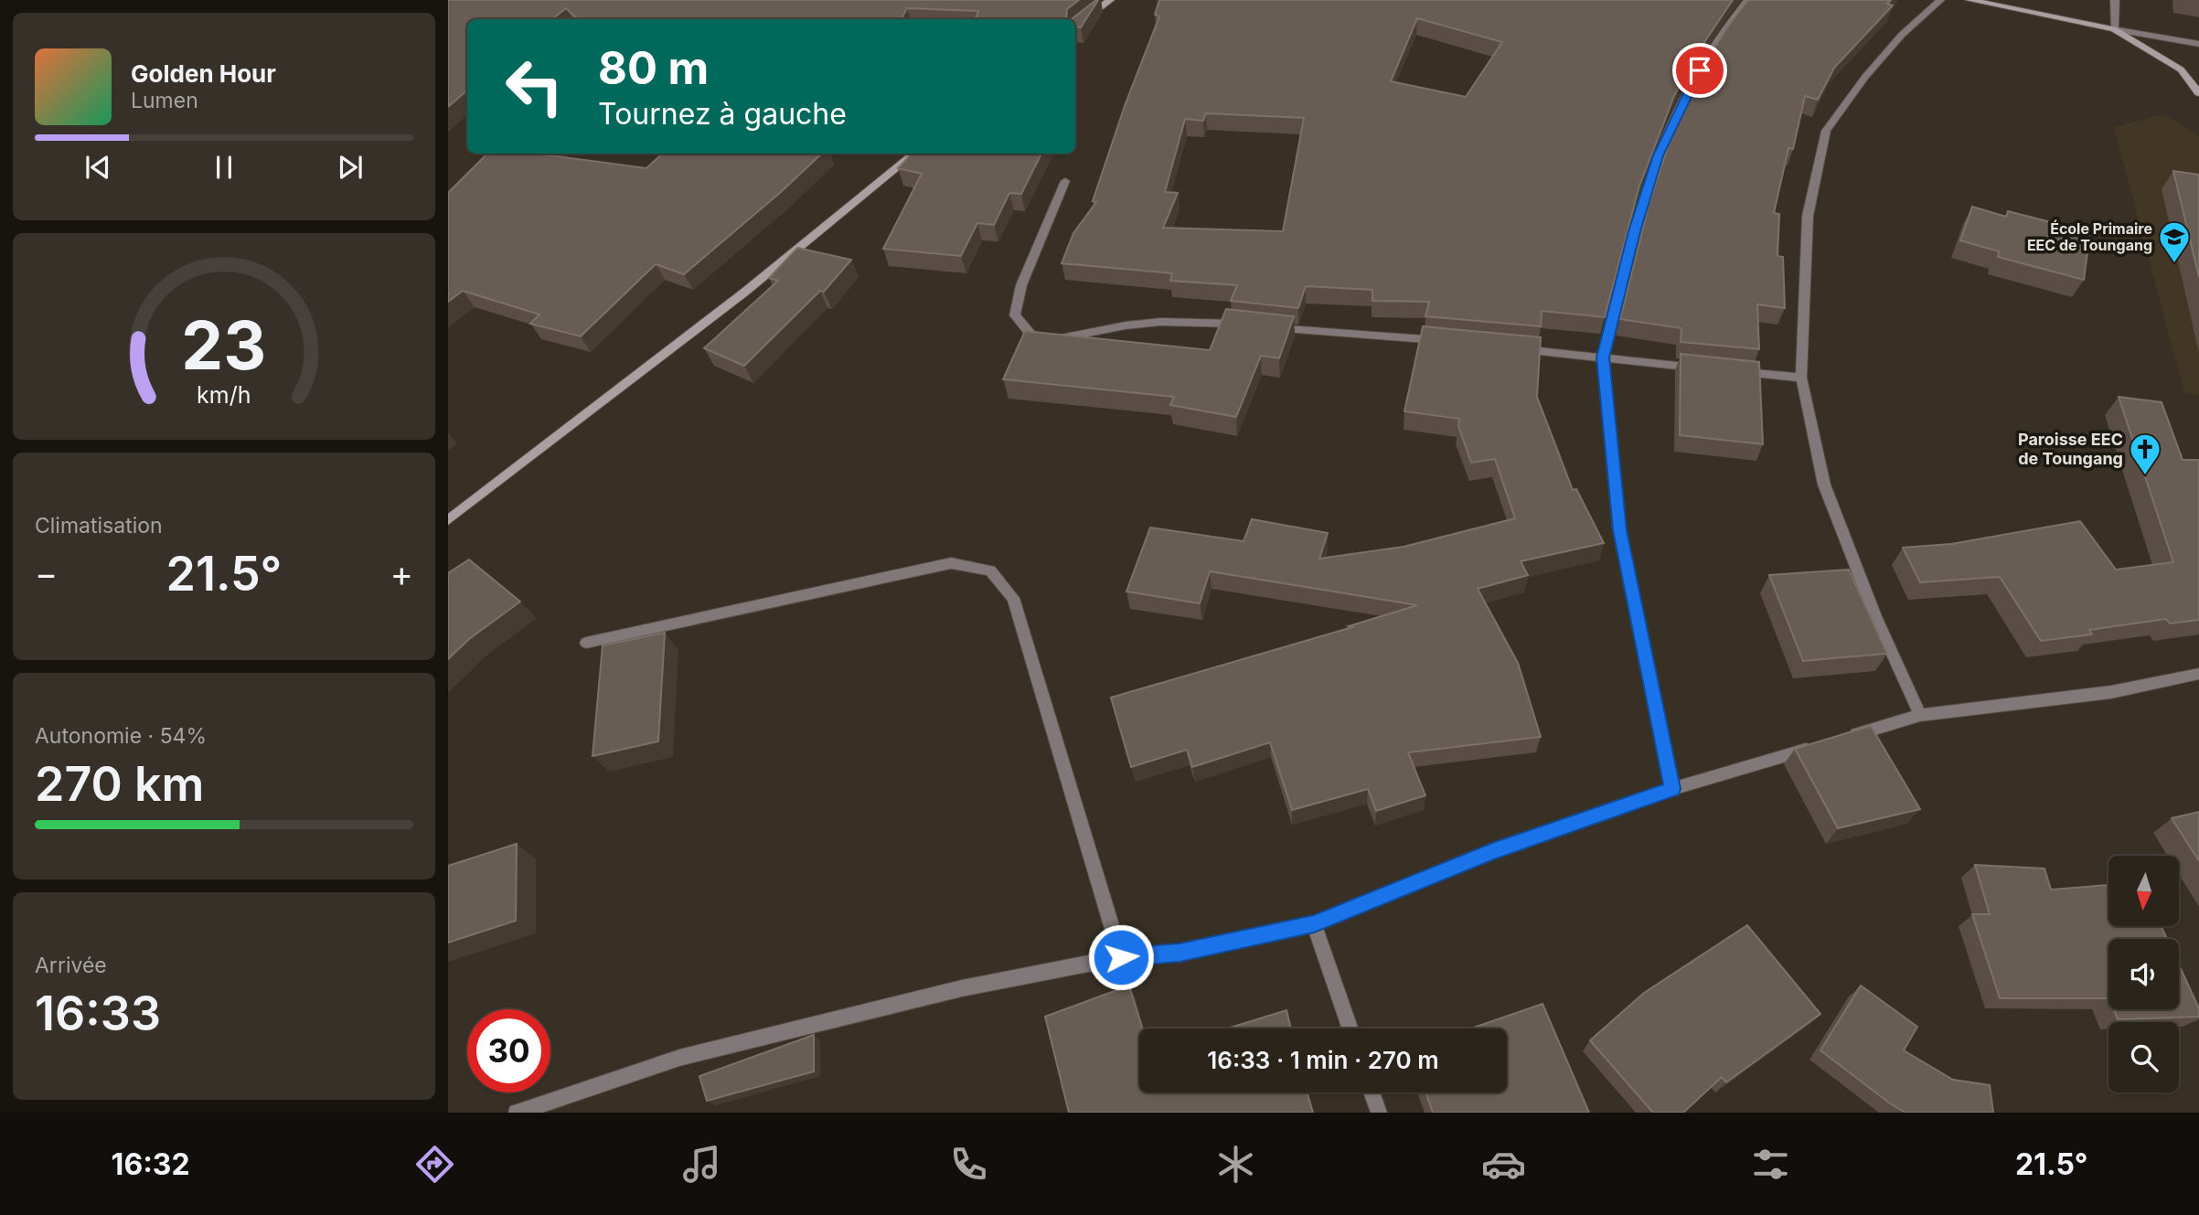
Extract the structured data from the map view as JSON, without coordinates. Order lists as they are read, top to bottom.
{
  "places": {
    "school or university": ["École Primaire EEC de Toungang"],
    "church": ["Paroisse EEC de Toungang"]
  },
  "north": "bottom",
  "page": {
    "turn": ["80 m", "Tournez à gauche"],
    "song": ["Golden Hour", "Lumen"],
    "tile": [
      "Climatisation",
      ["Autonomie · 54%", "270 km"],
      ["Arrivée", "16:33"]
    ],
    "heat": ["−", "21.5°", "+"],
    "limit": "30",
    "trip": "16:33 · 1 min · 270 m",
    "tabs": ["16:32", "21.5°"],
    "gauge": ["23", "km/h"]
  }
}
